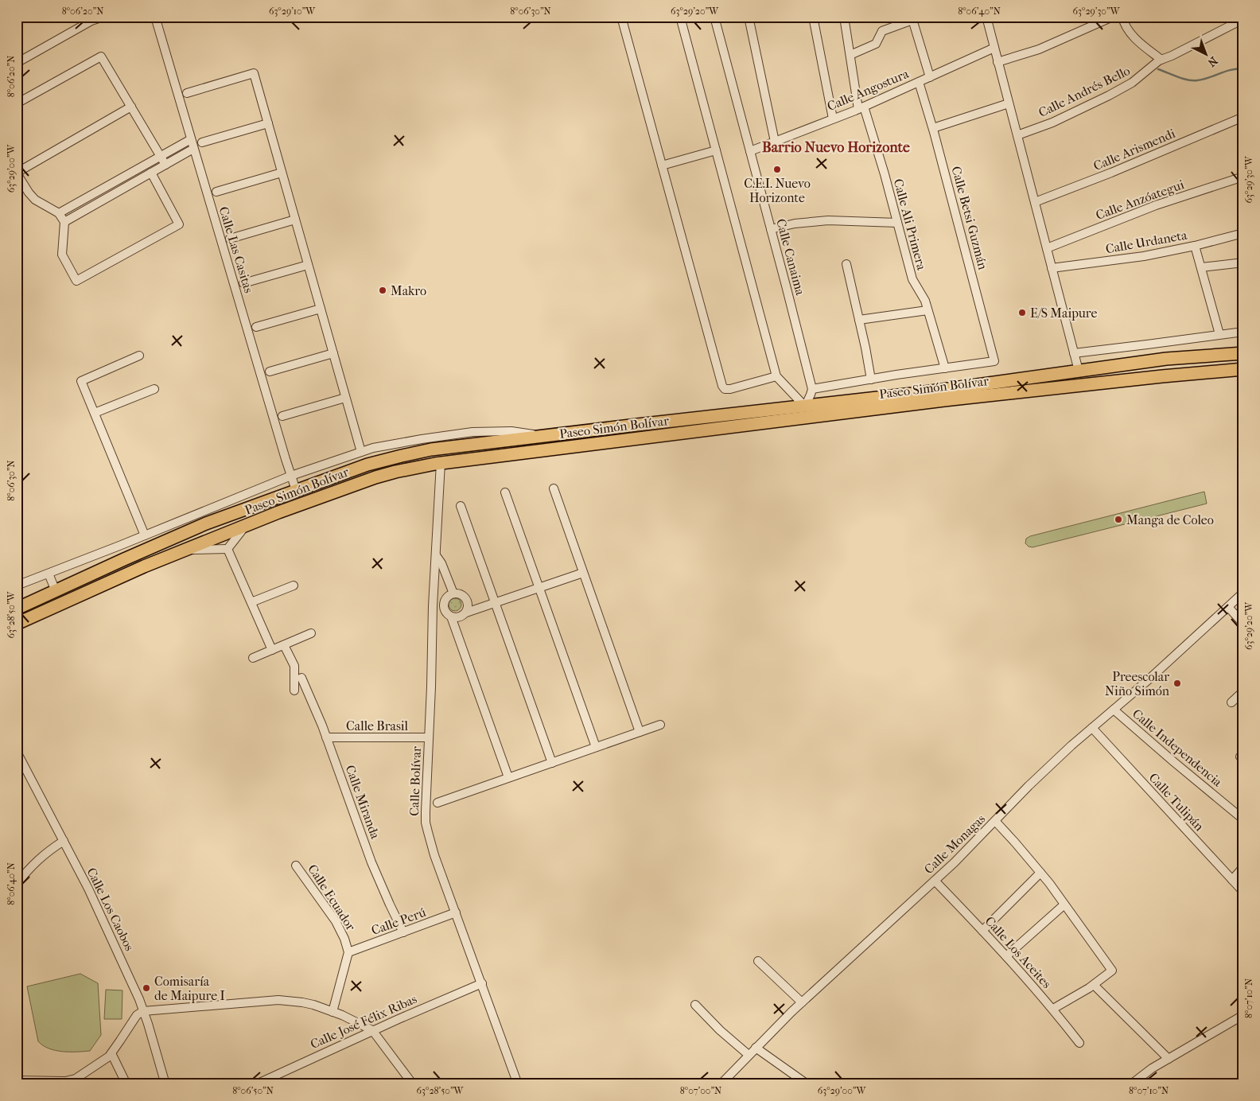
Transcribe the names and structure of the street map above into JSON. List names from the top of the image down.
{
  "streets": {
    "main road": ["Paseo Simón Bolívar"],
    "street": [
      "Calle Angostura",
      "Calle Andrés Bello",
      "Calle Arismendi",
      "Calle Anzóategui",
      "Calle Betsi Guzmán",
      "Calle Ali Primera",
      "Calle Urdaneta",
      "Calle Las Casitas",
      "Calle Canaima",
      "Calle Brasil",
      "Calle Independencia",
      "Calle Bolívar",
      "Calle Miranda",
      "Calle Tulipán",
      "Calle Monagas",
      "Calle Ecuador",
      "Calle Los Caobos",
      "Calle Perú",
      "Calle Los Aceites",
      "Calle José Félix Ribas"
    ]
  },
  "crossings": [
    ["Calle Angostura", "Calle Betsi Guzmán"],
    ["Calle Angostura", "Calle Ali Primera"],
    ["Calle Angostura", "Calle Canaima"],
    ["Calle Betsi Guzmán", "Calle Ali Primera"],
    ["Calle Las Casitas", "Paseo Simón Bolívar"],
    ["Paseo Simón Bolívar", "Calle Bolívar"],
    ["Calle Brasil", "Calle Bolívar"],
    ["Calle Brasil", "Calle Miranda"],
    ["Calle Independencia", "Calle Monagas"],
    ["Calle Bolívar", "Calle Perú"],
    ["Calle Bolívar", "Calle José Félix Ribas"],
    ["Calle Miranda", "Calle Perú"],
    ["Calle Tulipán", "Calle Monagas"],
    ["Calle Monagas", "Calle Los Aceites"],
    ["Calle Ecuador", "Calle Perú"]
  ],
  "districts": ["Barrio Nuevo Horizonte"],
  "places": [
    "C.E.I. Nuevo Horizonte",
    "Makro",
    "E/S Maipure",
    "Manga de Coleo",
    "Preescolar Niño Simón",
    "Comisaría de Maipure I"
  ],
  "north": "bottom right",
  "coordinates": [
    "8°06'20\"N",
    "63°29'10\"W",
    "8°06'30\"N",
    "63°29'20\"W",
    "8°06'40\"N",
    "63°29'30\"W",
    "63°29'00\"W",
    "63°28'50\"W",
    "8°07'10\"N",
    "8°06'50\"N",
    "8°07'00\"N"
  ]
}
